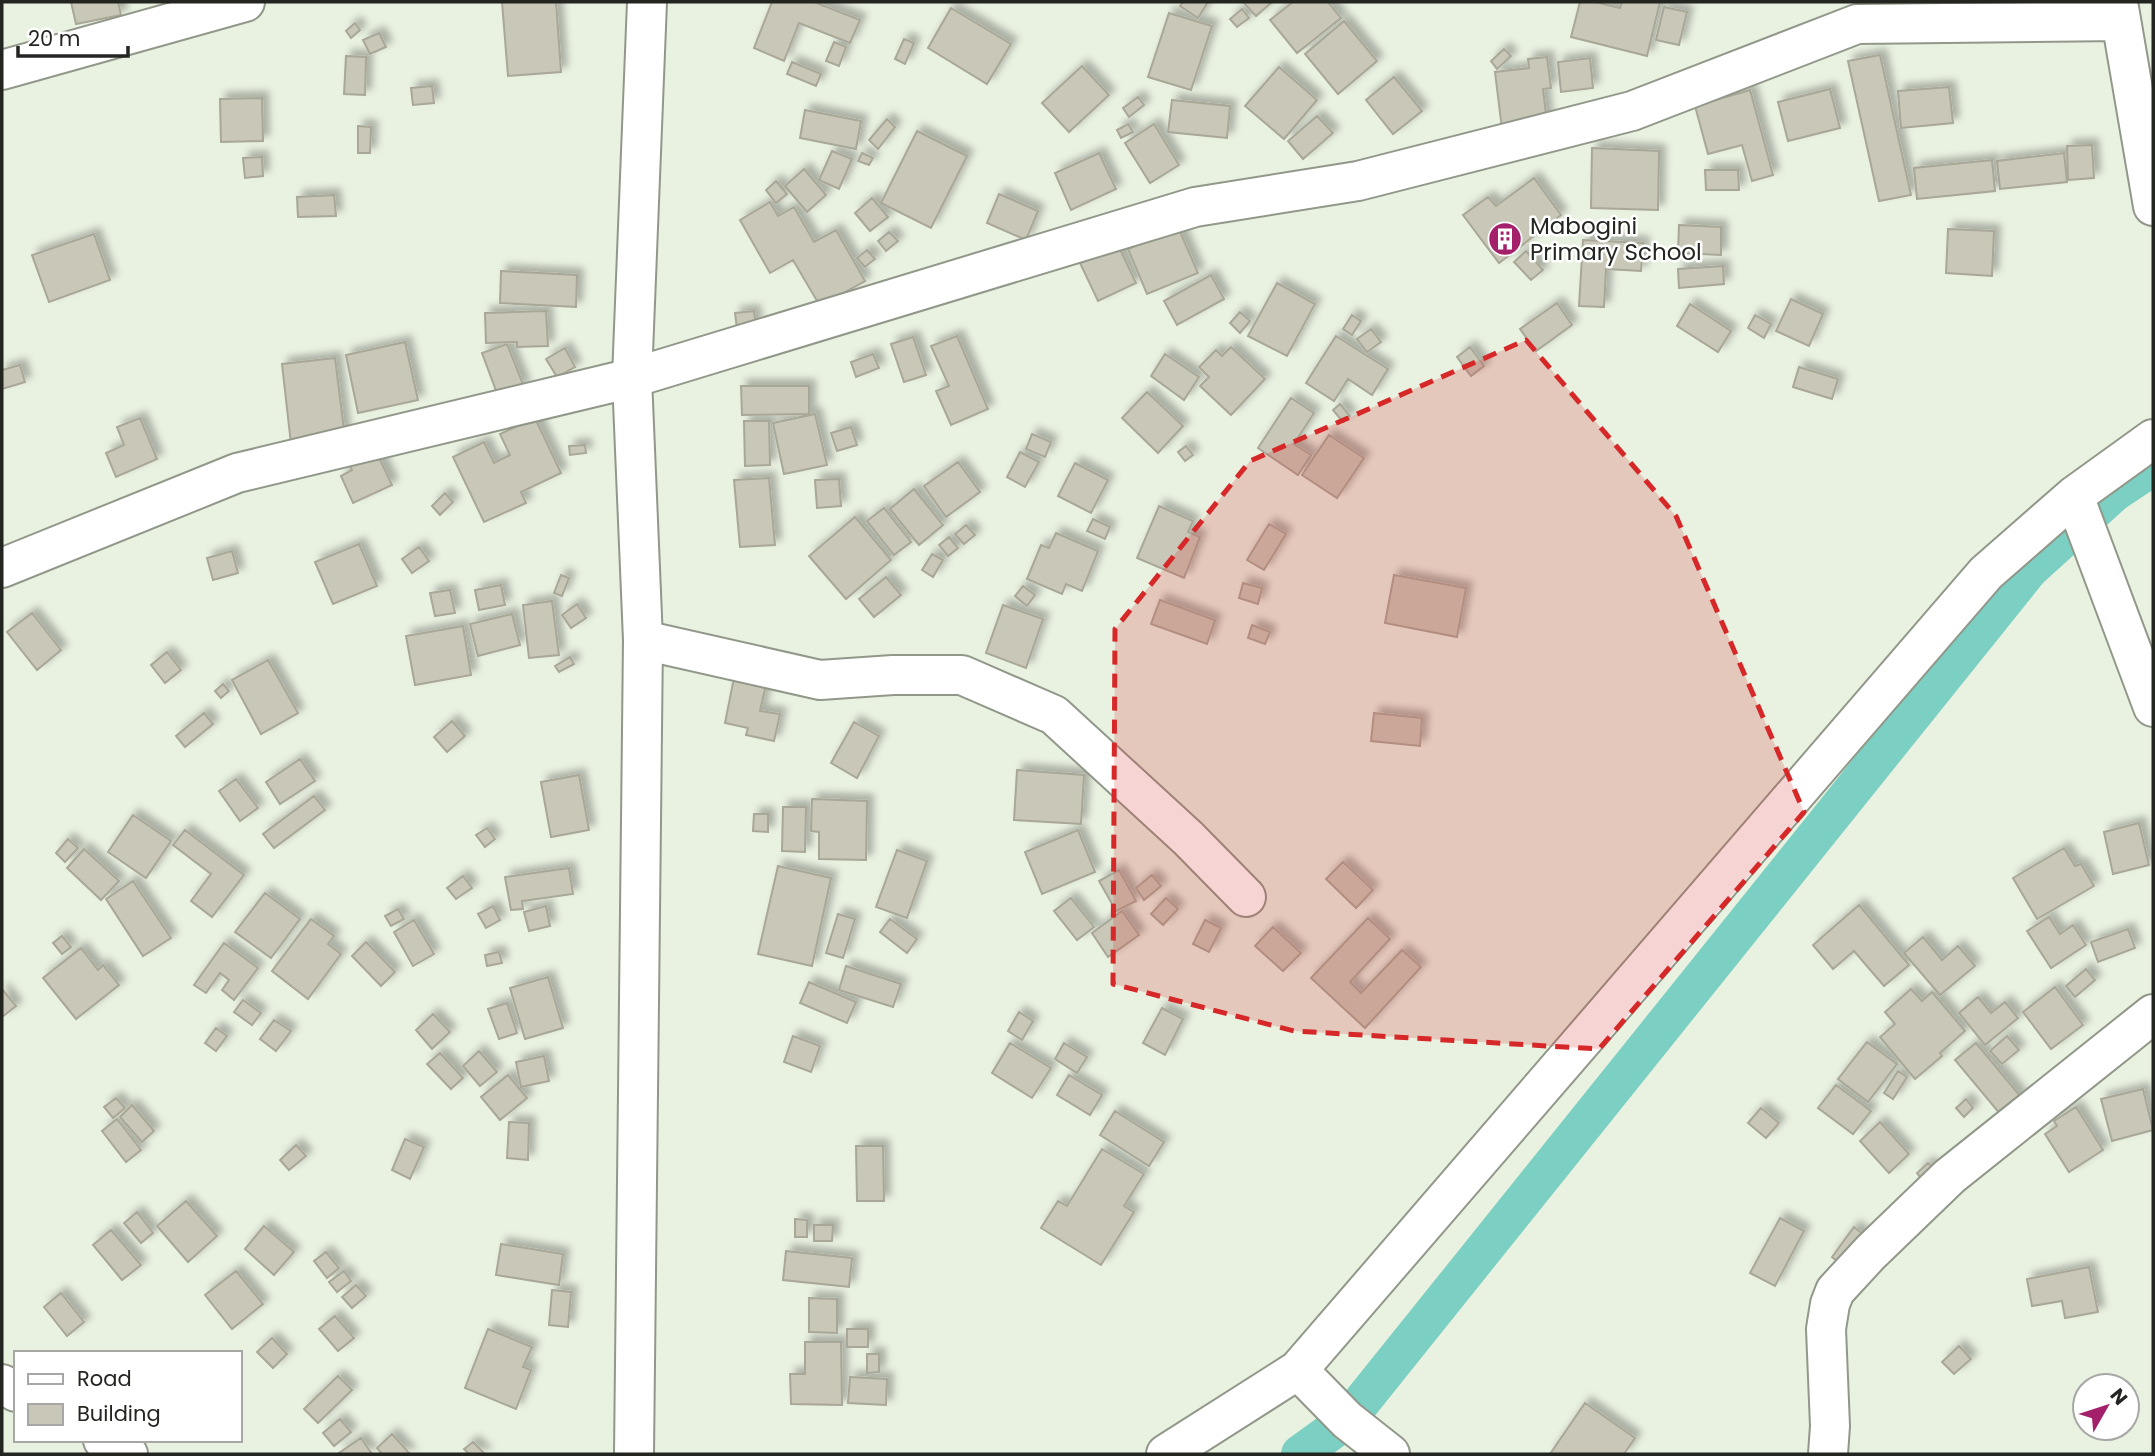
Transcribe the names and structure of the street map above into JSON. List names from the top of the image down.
{
  "places": {
    "building": ["Mabogini Primary School"]
  },
  "legend": ["Road", "Building"],
  "scale_bar": "20 m",
  "north": "top right"
}
